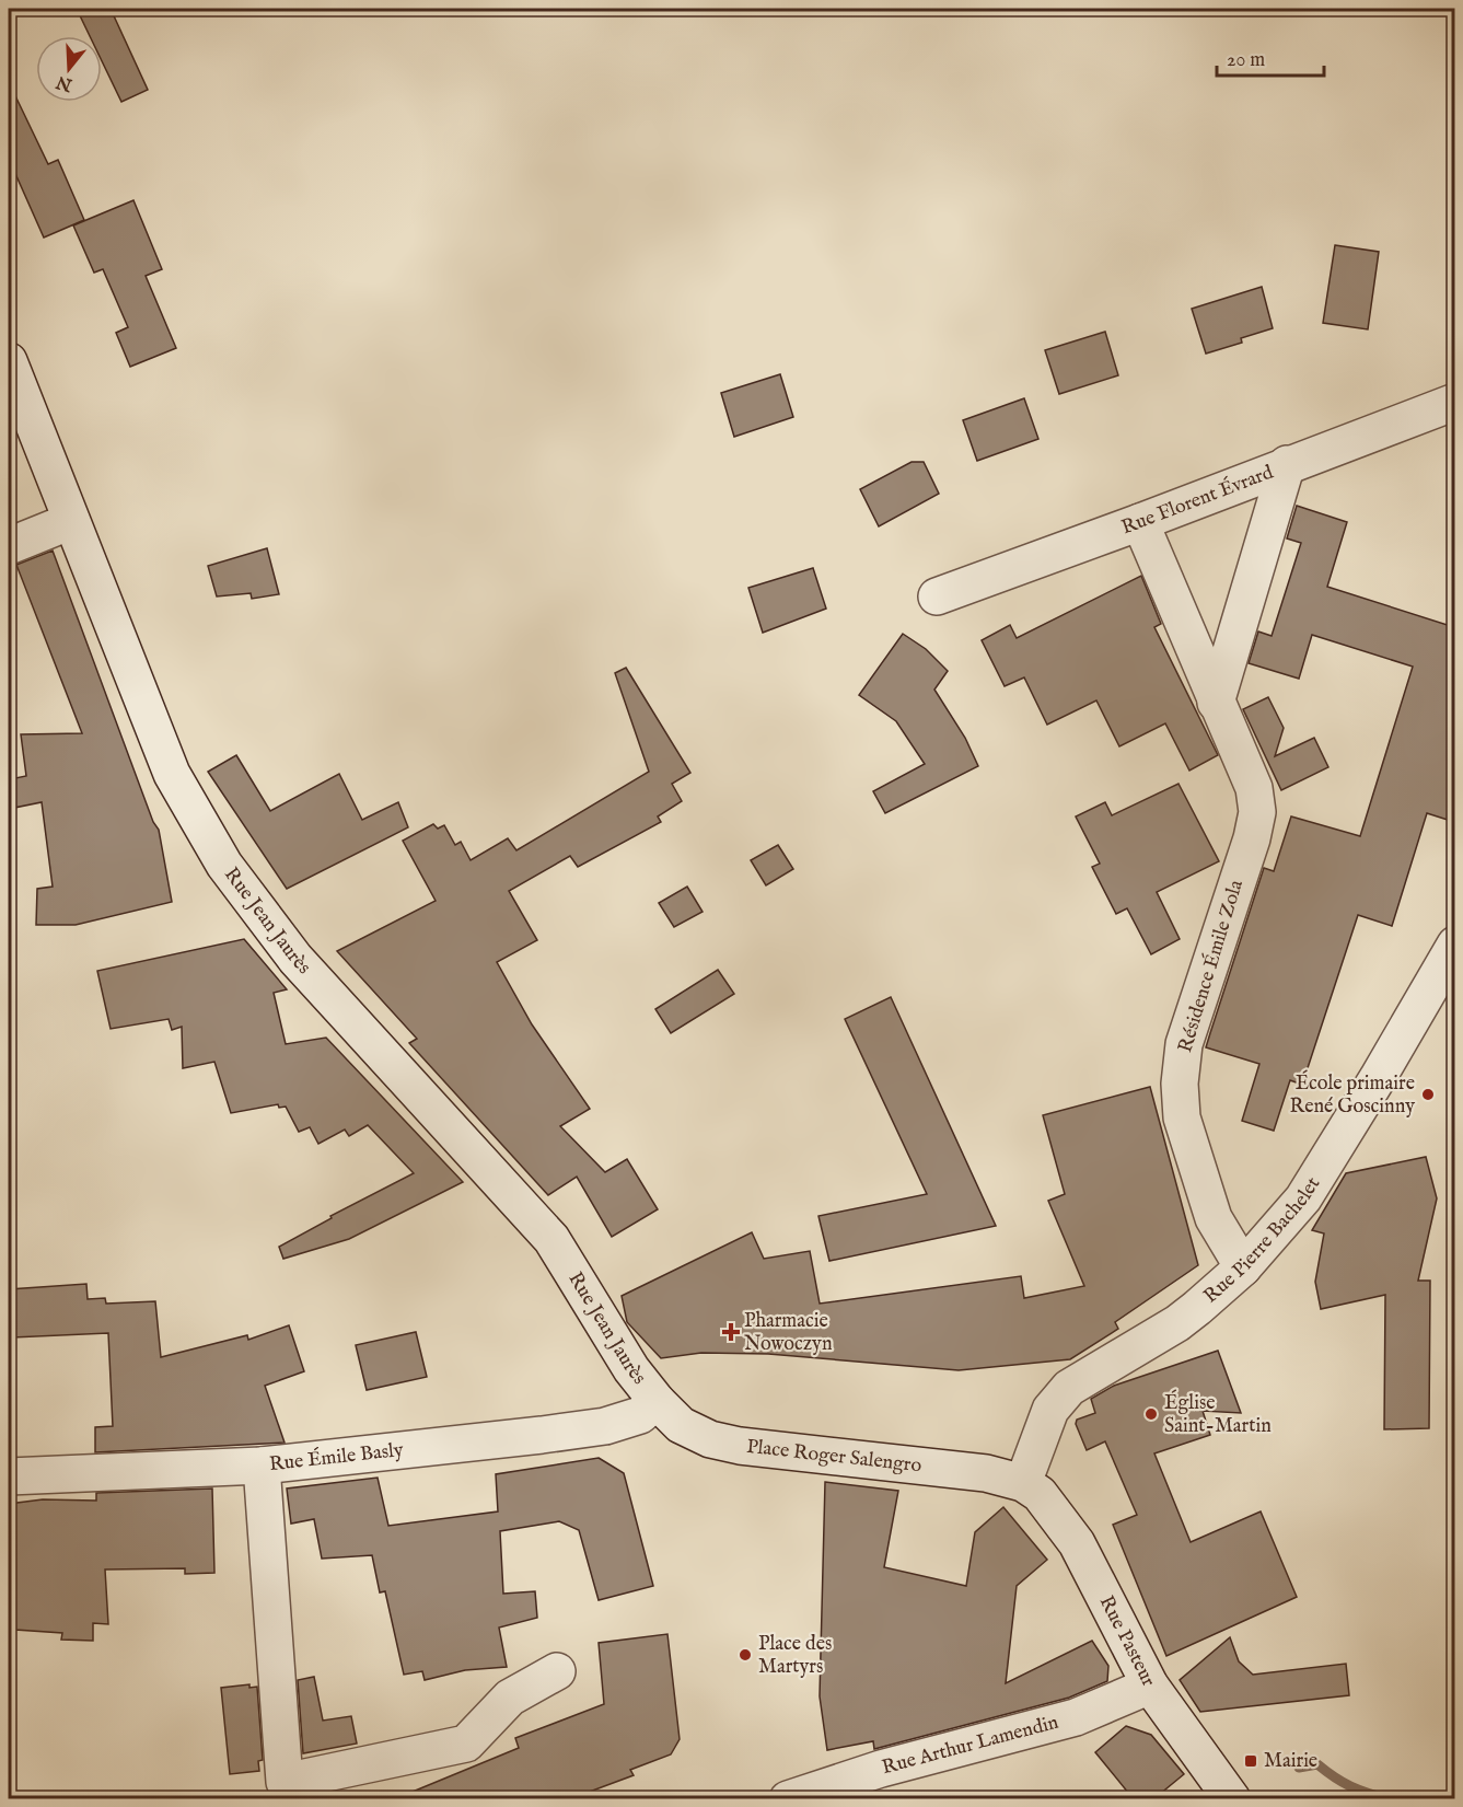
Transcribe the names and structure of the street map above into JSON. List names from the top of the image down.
{
  "streets": {
    "street": [
      "Rue Florent Évrard",
      "Rue Jean Jaurès",
      "Résidence Émile Zola",
      "Rue Pierre Bachelet",
      "Place Roger Salengro",
      "Rue Émile Basly",
      "Rue Pasteur",
      "Rue Arthur Lamendin"
    ]
  },
  "crossings": [
    ["Rue Florent Évrard", "Résidence Émile Zola"],
    ["Rue Jean Jaurès", "Place Roger Salengro"],
    ["Rue Jean Jaurès", "Rue Émile Basly"],
    ["Résidence Émile Zola", "Rue Pierre Bachelet"],
    ["Rue Pierre Bachelet", "Place Roger Salengro"],
    ["Rue Pierre Bachelet", "Rue Pasteur"],
    ["Place Roger Salengro", "Rue Émile Basly"],
    ["Place Roger Salengro", "Rue Pasteur"],
    ["Rue Pasteur", "Rue Arthur Lamendin"]
  ],
  "places": {
    "other": ["École primaire René Goscinny", "Église Saint-Martin", "Place des Martyrs"],
    "health": ["Pharmacie Nowoczyn"],
    "transit": ["Mairie"]
  },
  "scale_bar": "20 m",
  "north": "bottom"
}
